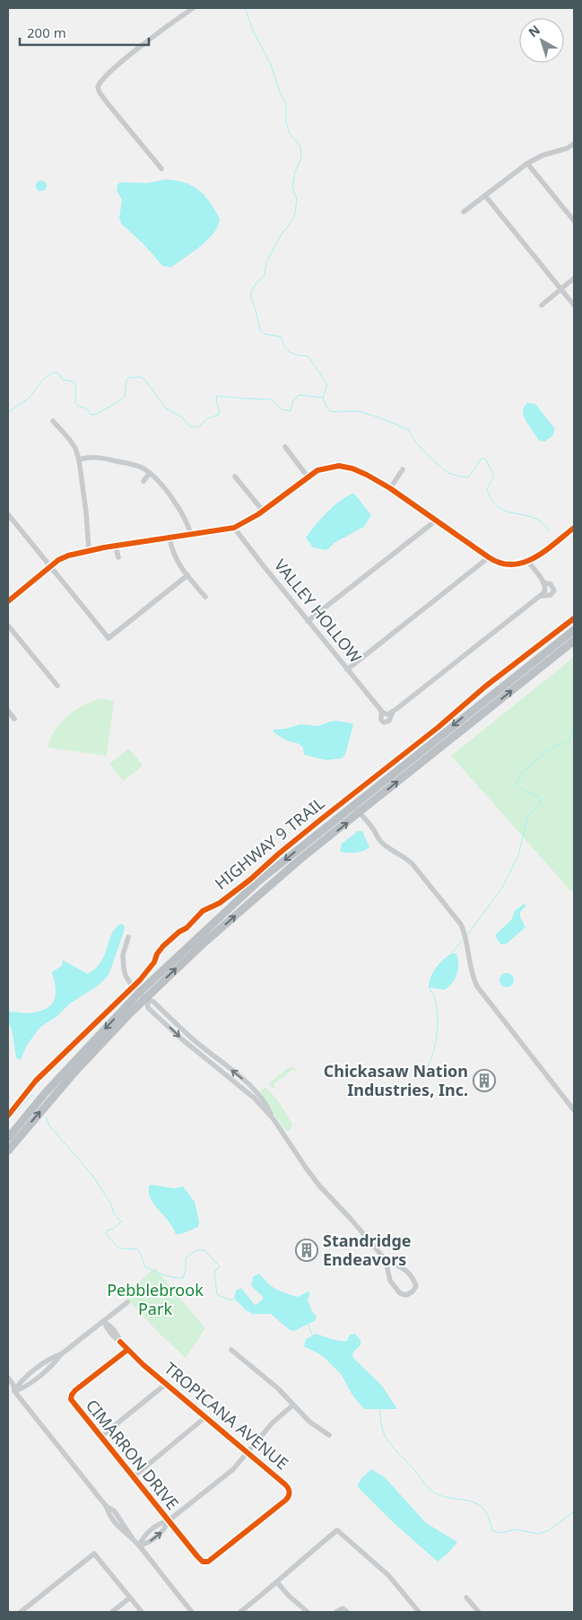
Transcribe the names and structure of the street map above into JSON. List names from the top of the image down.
{
  "streets": {
    "street": ["VALLEY HOLLOW", "TROPICANA AVENUE", "CIMARRON DRIVE"],
    "cycle path": ["HIGHWAY 9 TRAIL"]
  },
  "crossings": [
    ["TROPICANA AVENUE", "CIMARRON DRIVE"]
  ],
  "parks": ["Pebblebrook Park"],
  "places": {
    "building": ["Chickasaw Nation Industries, Inc.", "Standridge Endeavors"]
  },
  "scale_bar": "200 m",
  "north": "top left"
}
